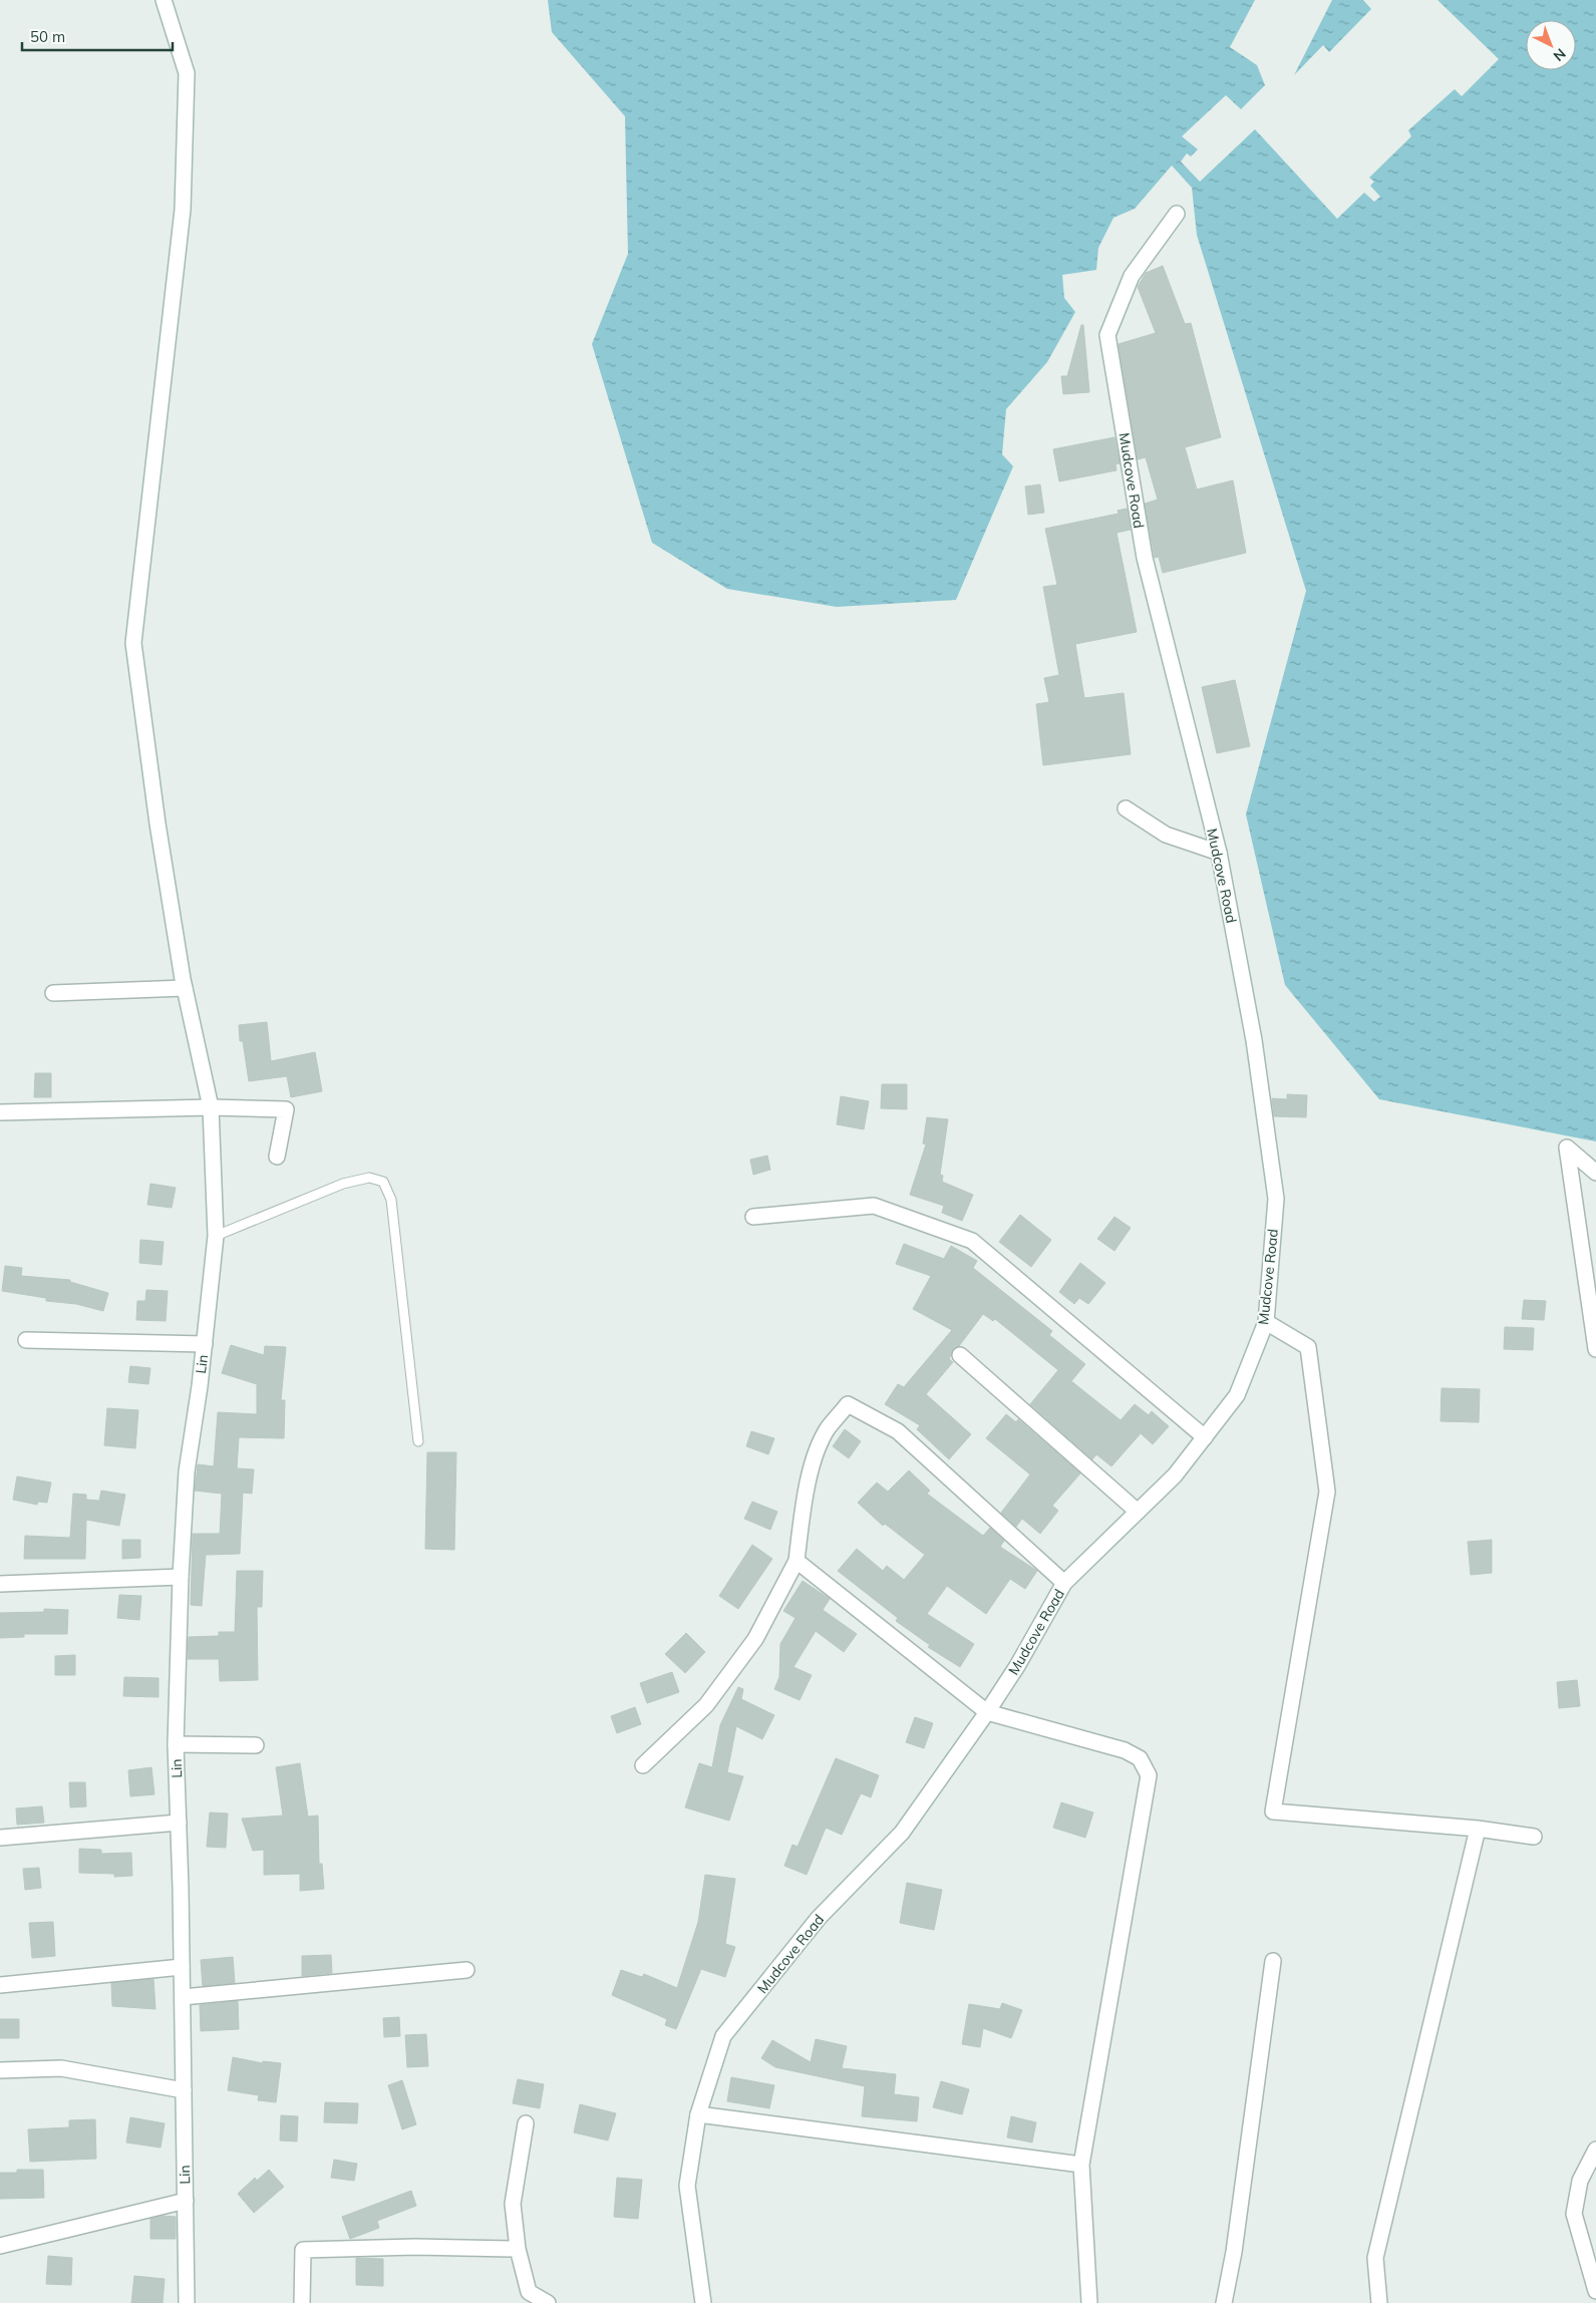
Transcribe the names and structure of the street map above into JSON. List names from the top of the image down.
{
  "streets": {
    "street": ["Mudcove Road", "Lin"]
  },
  "scale_bar": "50 m",
  "north": "bottom right"
}
